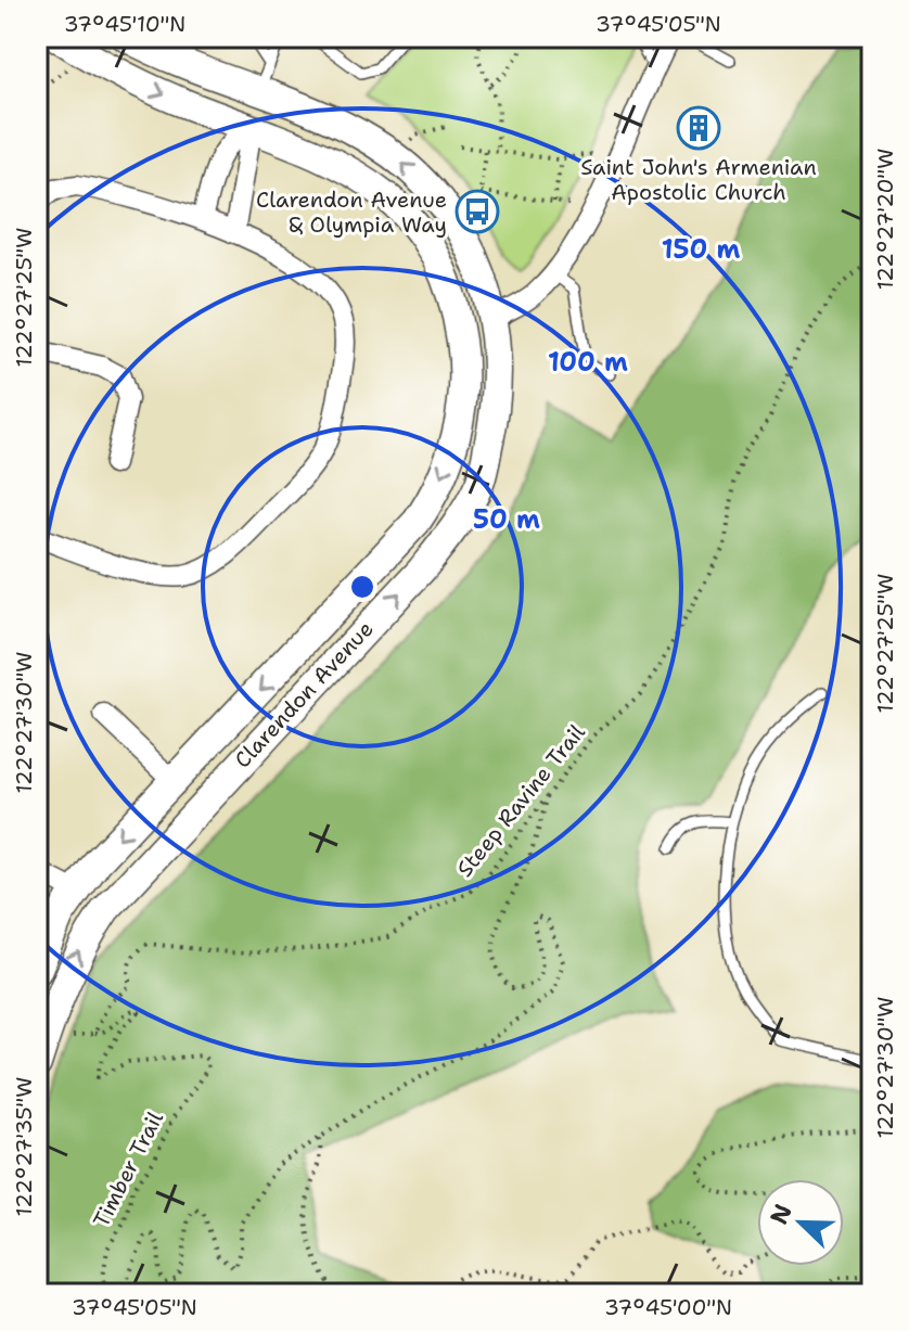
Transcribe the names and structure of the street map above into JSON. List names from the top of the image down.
{
  "streets": {
    "main road": ["Clarendon Avenue"],
    "path": ["Steep Ravine Trail", "Timber Trail"]
  },
  "crossings": [
    ["Steep Ravine Trail", "Timber Trail"]
  ],
  "places": {
    "building": ["Saint John's Armenian Apostolic Church"],
    "bus stop": ["Clarendon Avenue & Olympia Way"]
  },
  "north": "top left",
  "coordinates": [
    "37°45'10\"N",
    "37°45'05\"N",
    "122°27'20\"W",
    "122°27'25\"W",
    "122°27'30\"W",
    "122°27'35\"W",
    "37°45'00\"N"
  ],
  "rings": ["150 m", "100 m", "50 m"]
}
